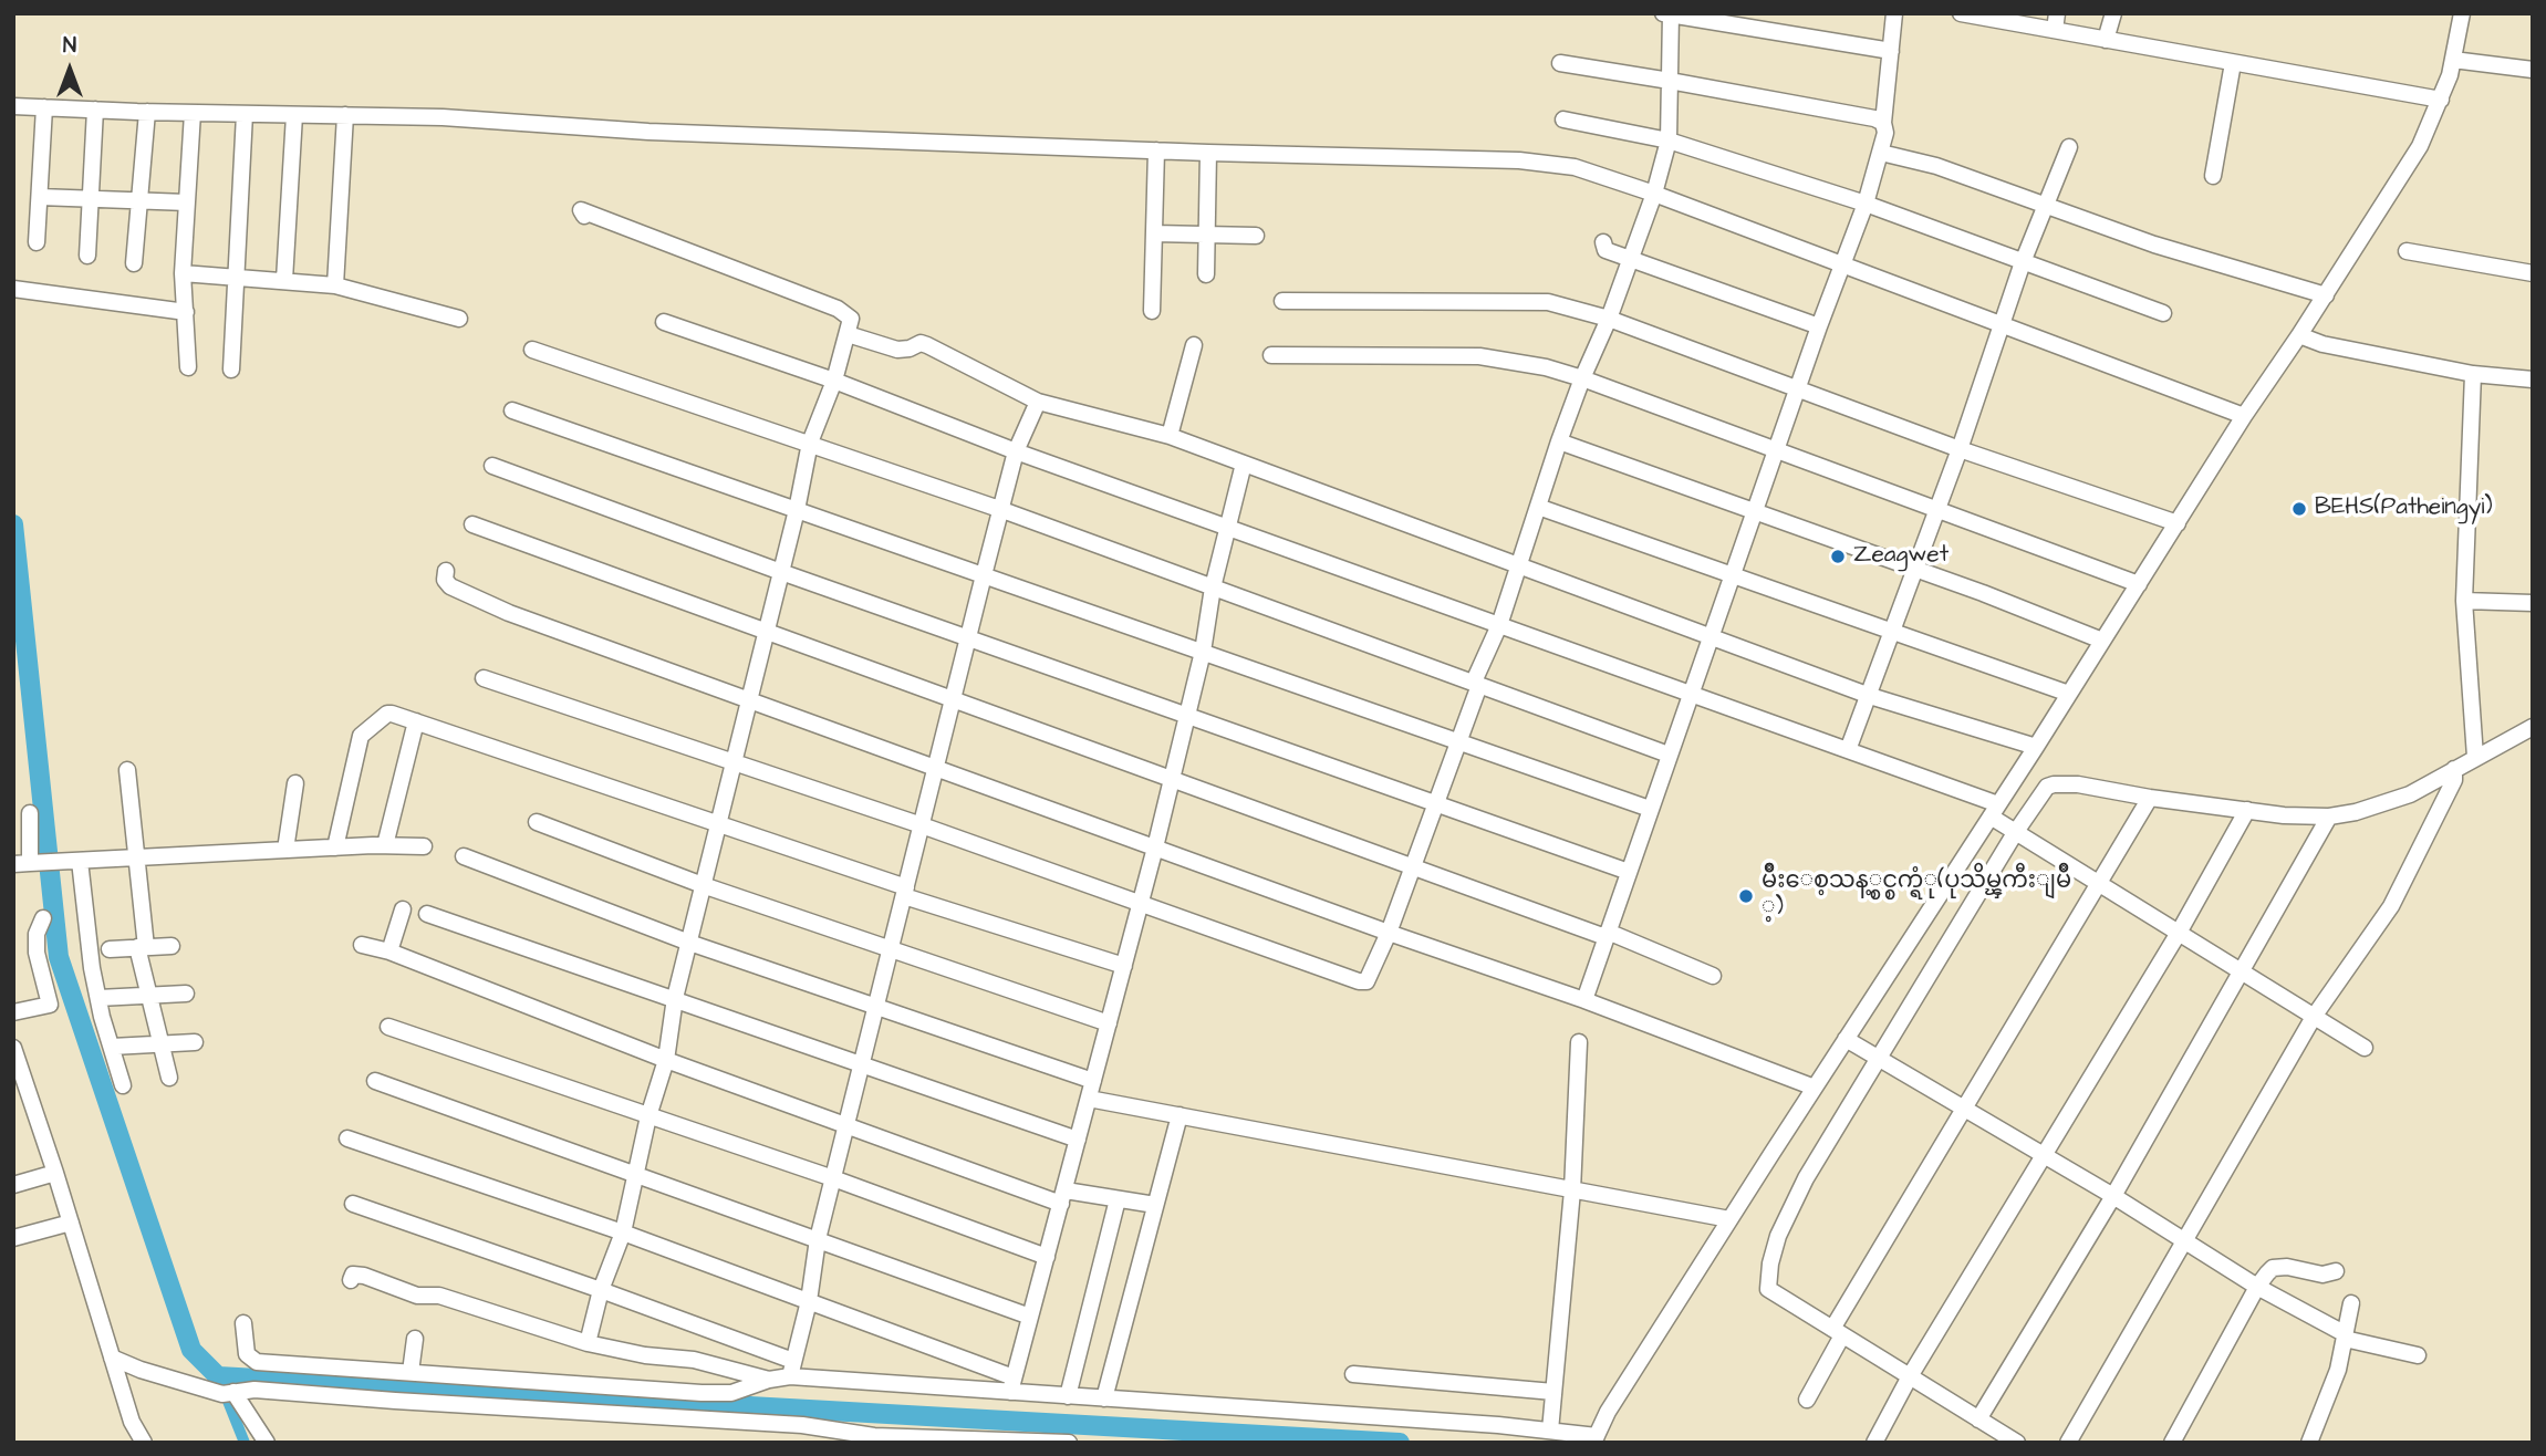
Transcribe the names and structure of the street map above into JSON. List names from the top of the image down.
{
  "places": ["BEHS(Patheingyi)", "Zeagwet", "မ်ိဳးေစ့သန့္စင္စက္ရံု(ပုသိမ္ၾကီးျမိဳ ့)"],
  "north": "top"
}
